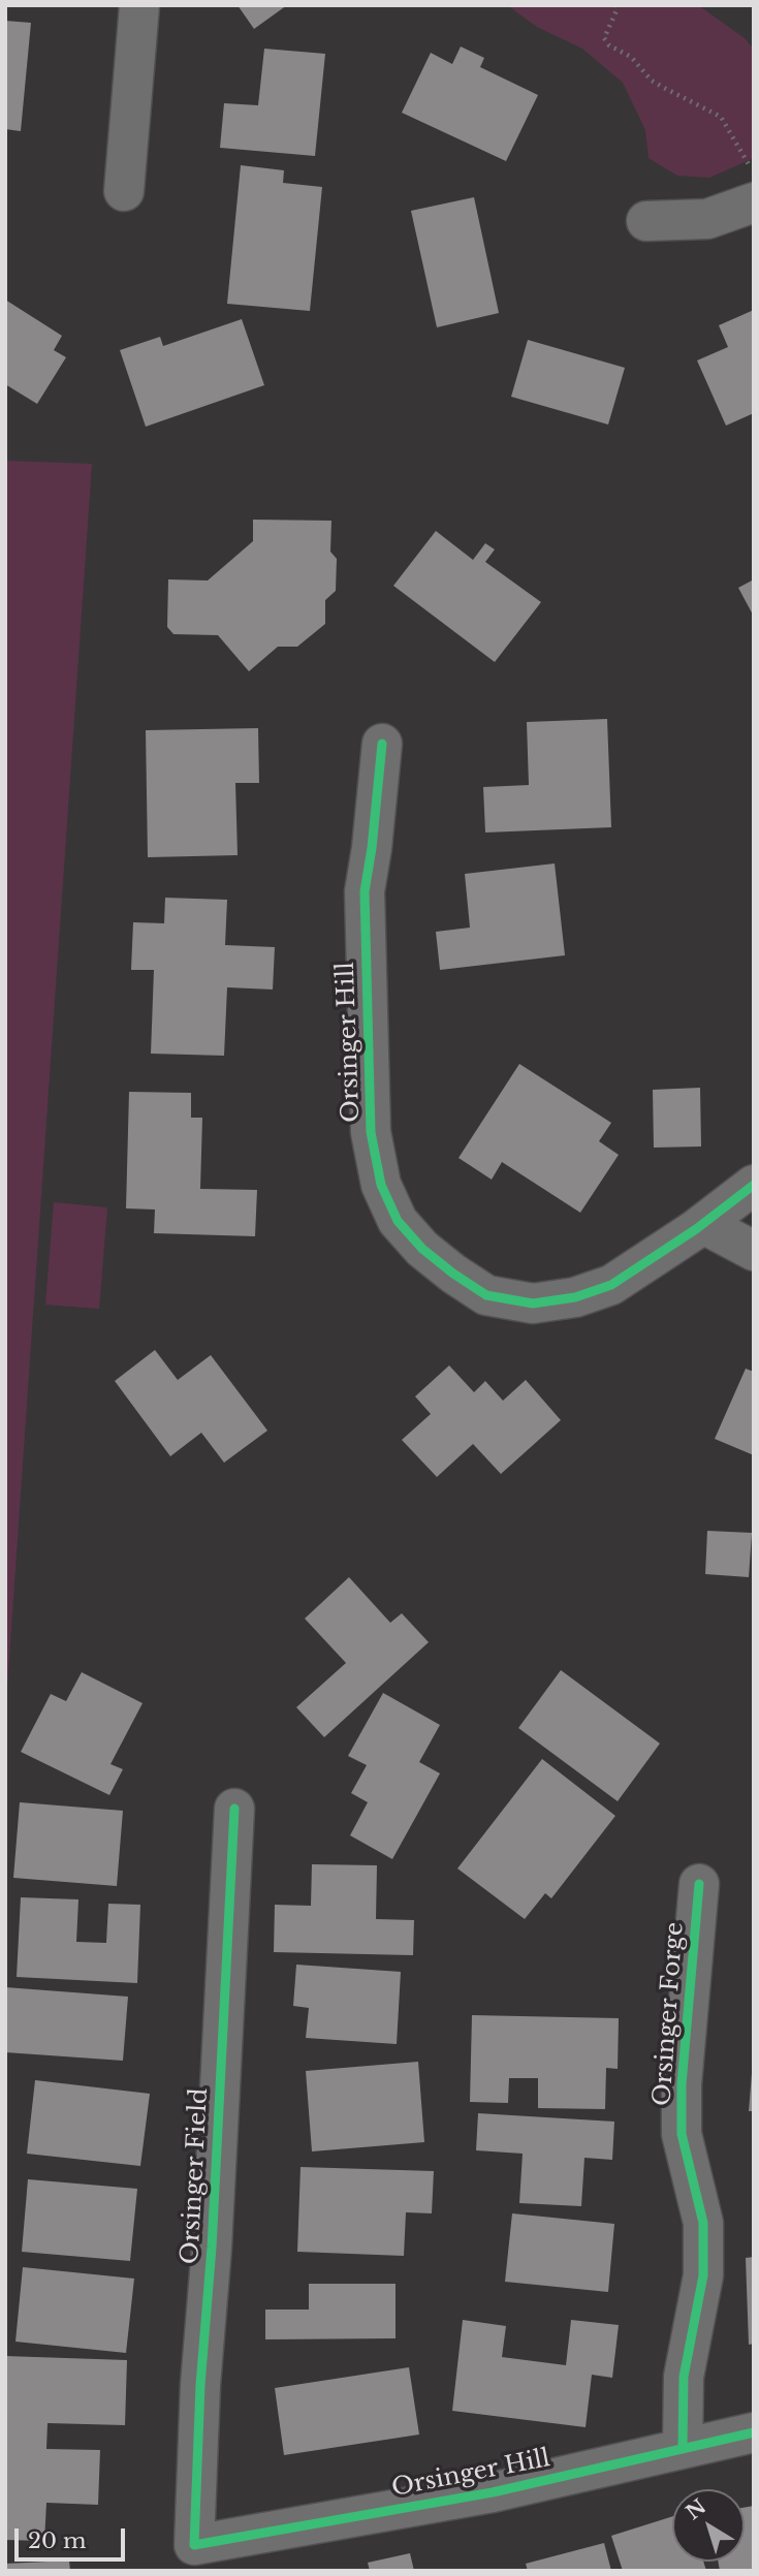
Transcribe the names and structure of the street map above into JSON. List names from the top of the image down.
{
  "streets": {
    "street": ["Orsinger Hill", "Orsinger Forge", "Orsinger Field"]
  },
  "crossings": [
    ["Orsinger Hill", "Orsinger Forge"],
    ["Orsinger Hill", "Orsinger Field"]
  ],
  "scale_bar": "20 m",
  "north": "top left"
}
